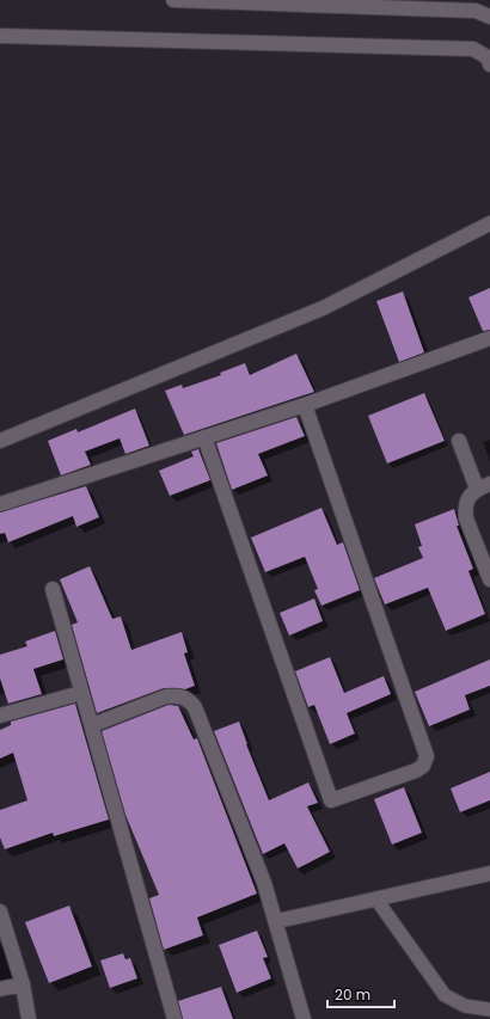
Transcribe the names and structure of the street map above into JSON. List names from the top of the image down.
{
  "scale_bar": "20 m"
}
